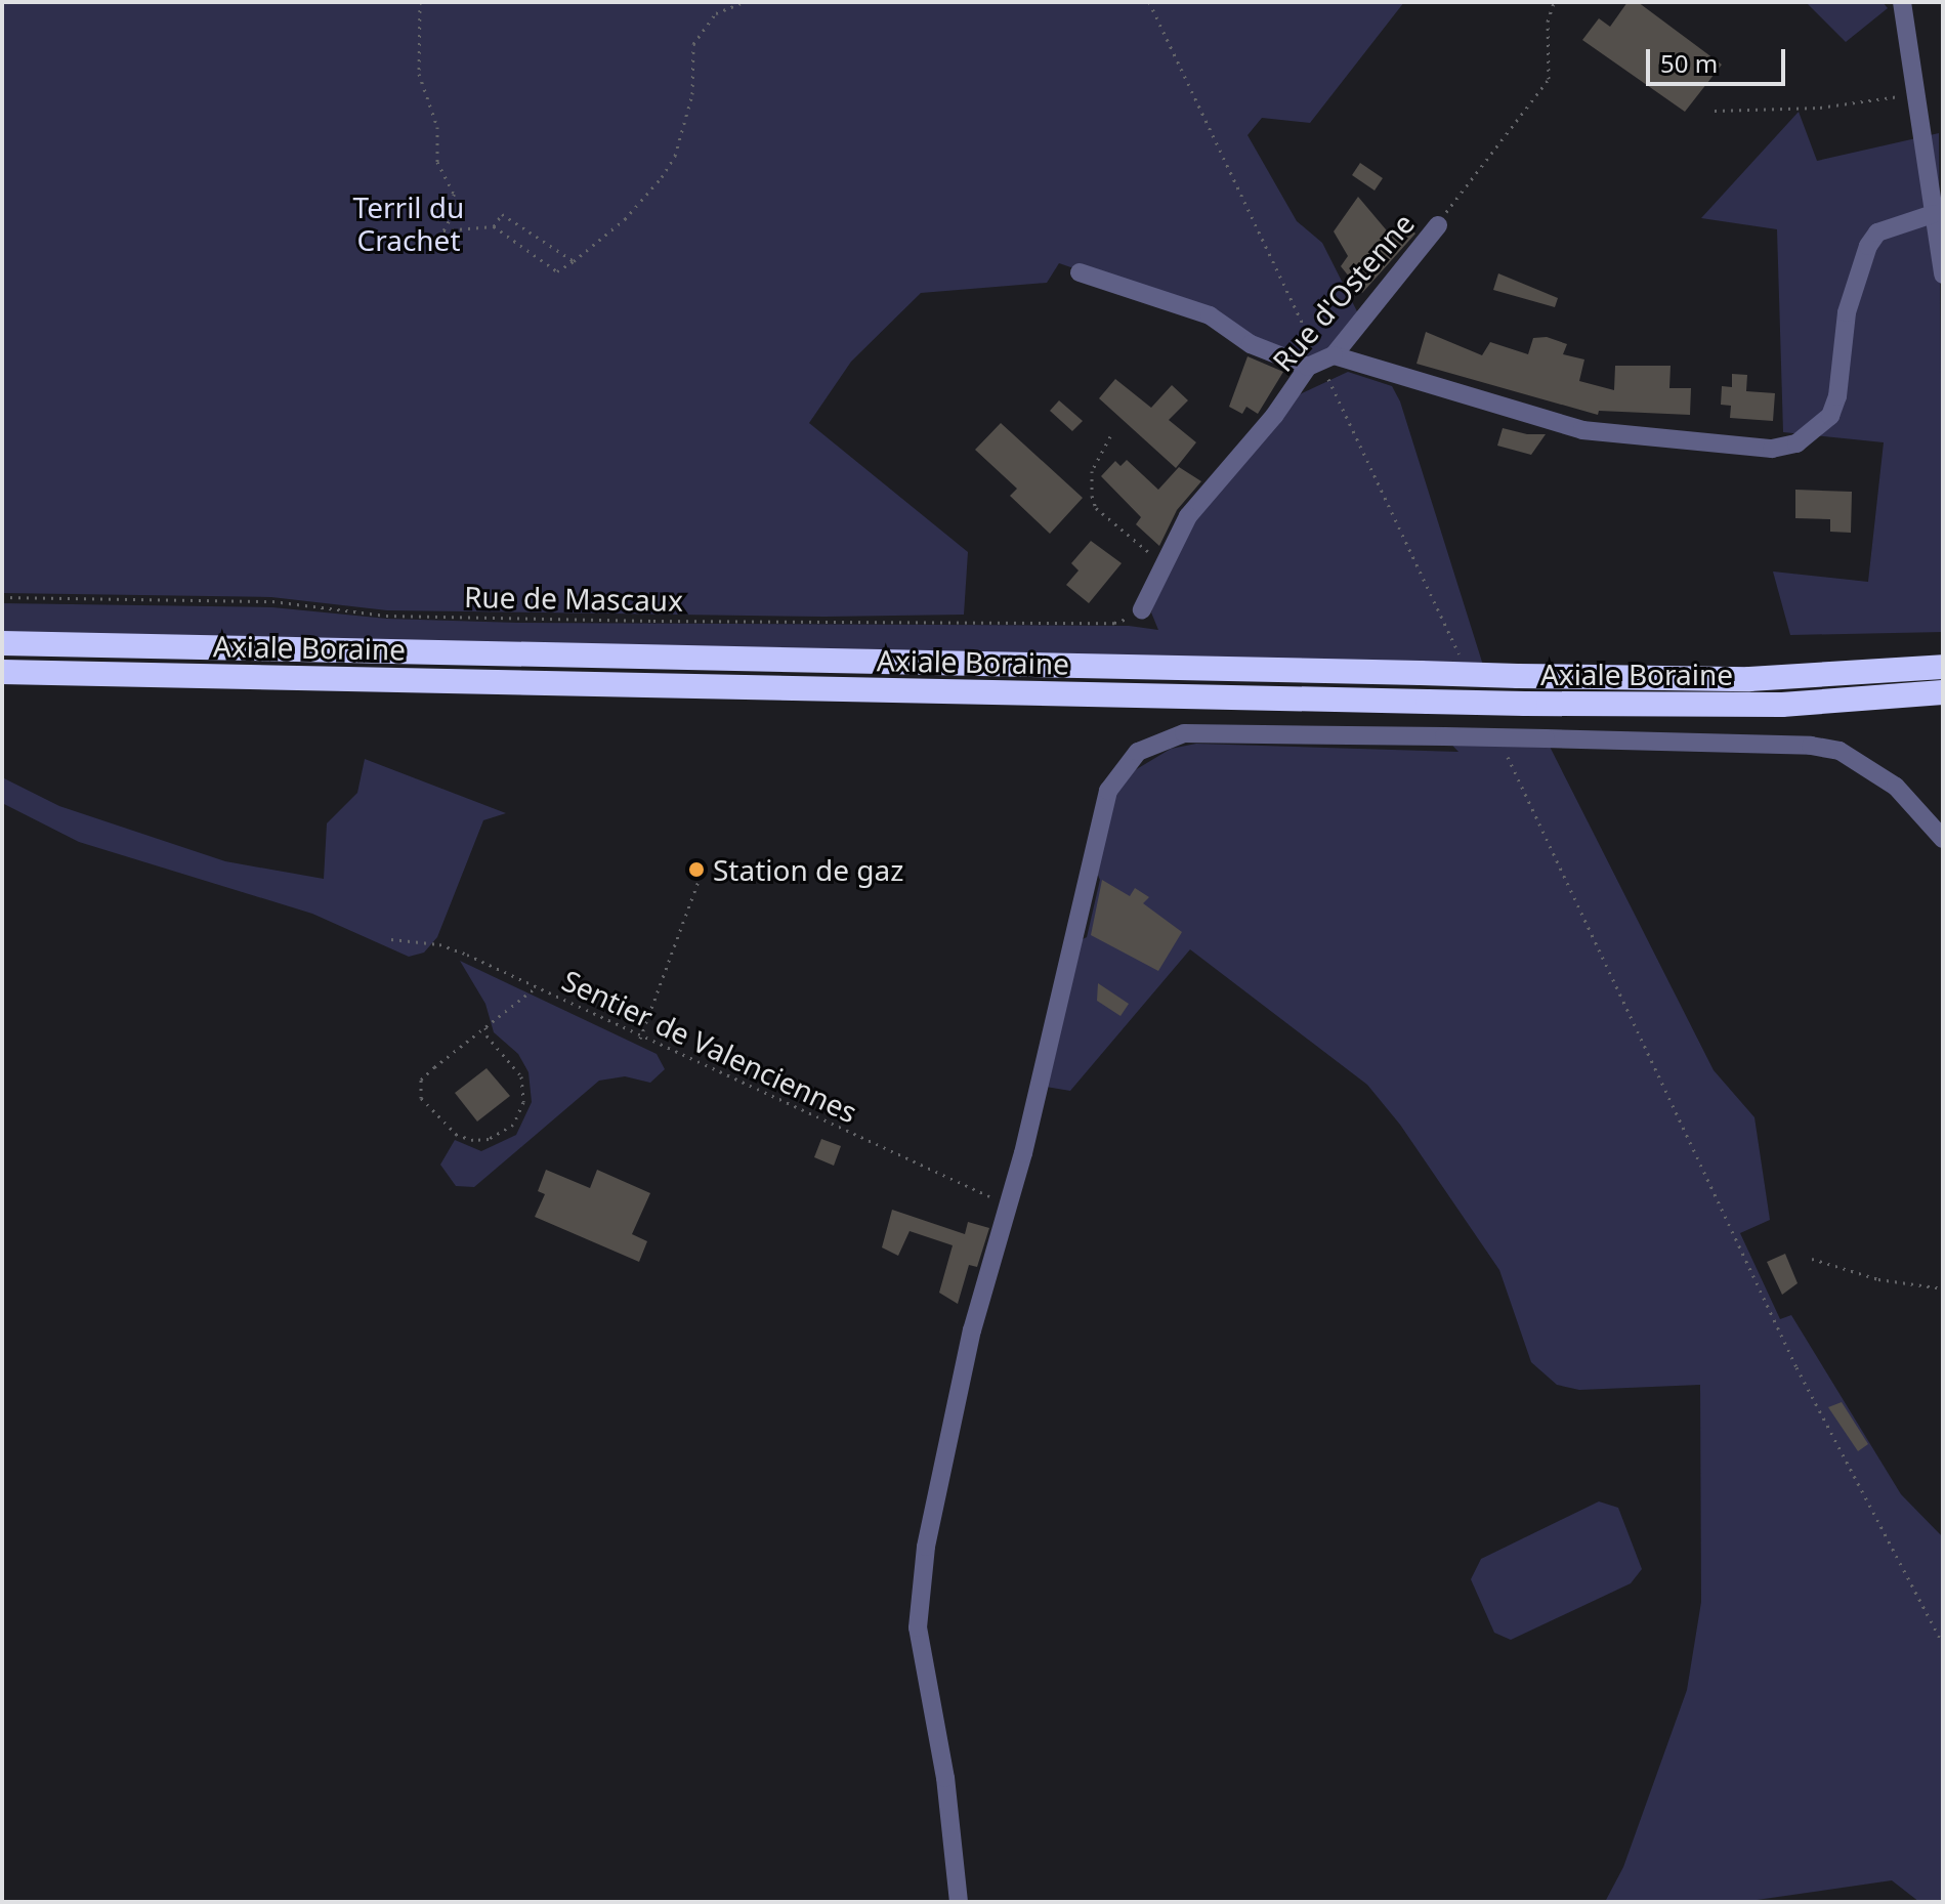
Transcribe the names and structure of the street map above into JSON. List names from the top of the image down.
{
  "streets": {
    "highway": ["Axiale Boraine"],
    "street": ["Rue d'Ostenne"],
    "path": ["Rue de Mascaux", "Sentier de Valenciennes"]
  },
  "crossings": [
    ["Rue d'Ostenne", "Rue de Mascaux"]
  ],
  "parks": ["Terril du Crachet"],
  "places": ["Station de gaz"],
  "scale_bar": "50 m"
}
